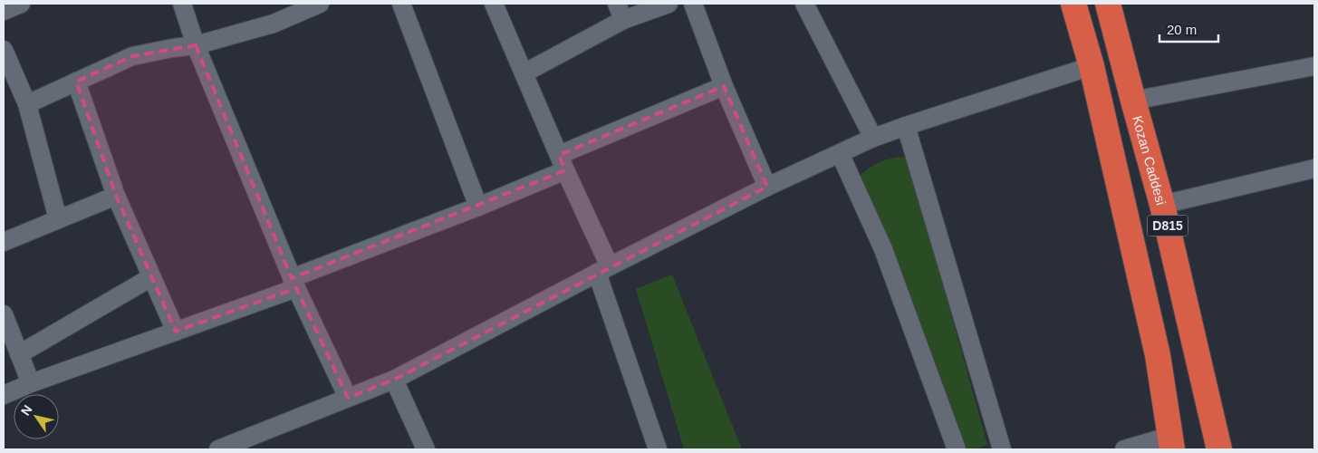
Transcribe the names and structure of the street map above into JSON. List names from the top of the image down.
{
  "streets": {
    "highway": ["Kozan Caddesi", "D815"]
  },
  "scale_bar": "20 m",
  "north": "top left"
}
